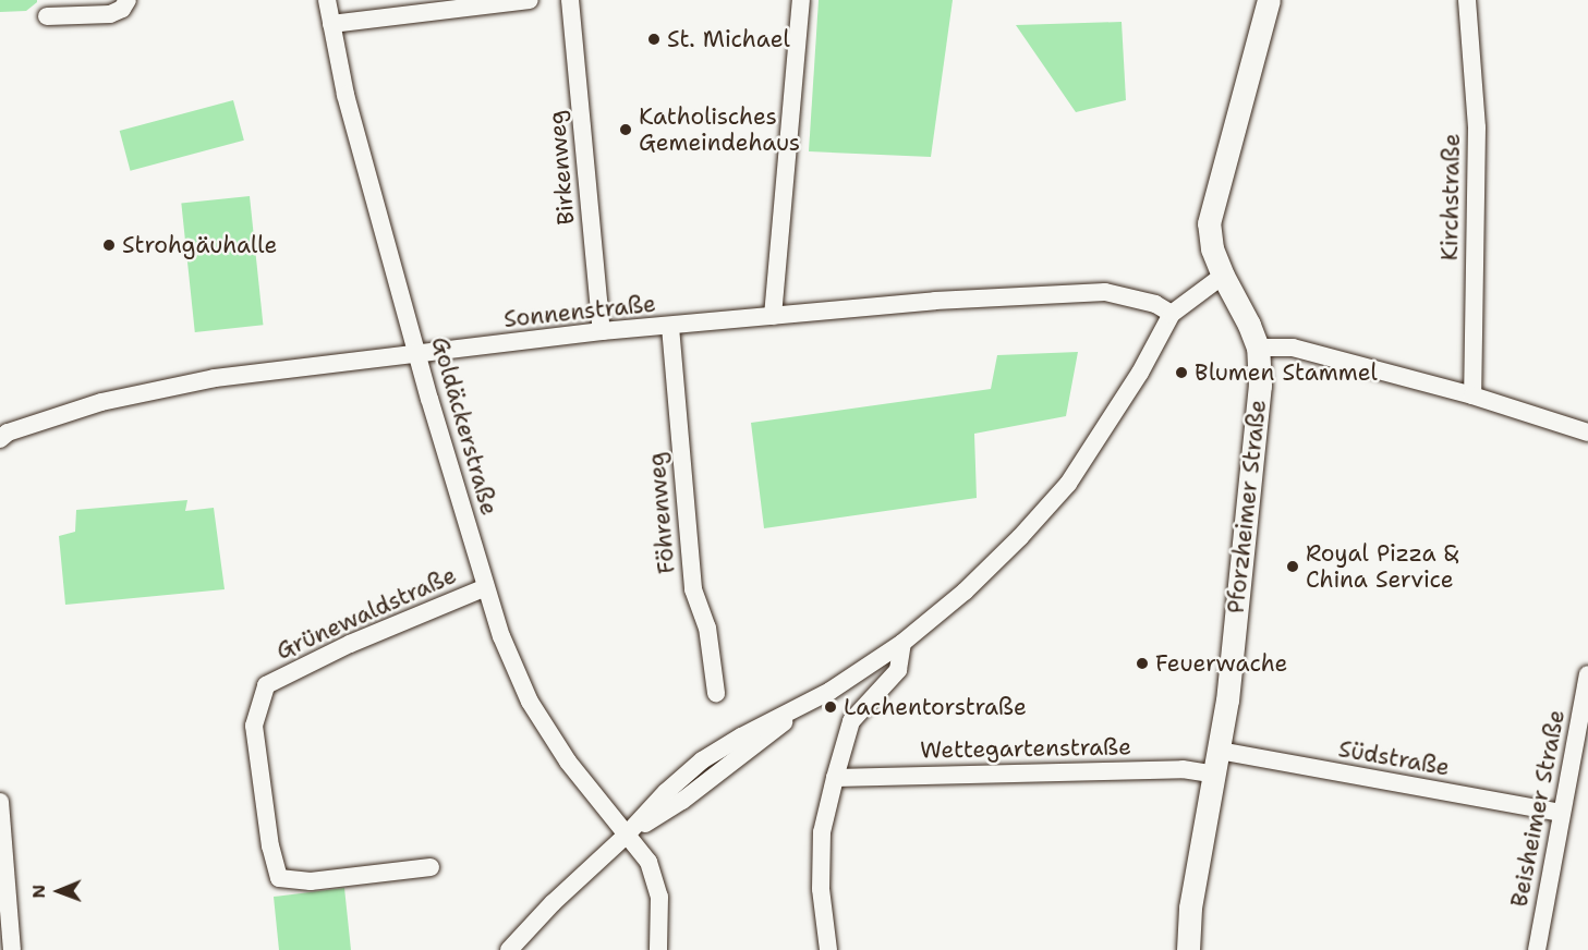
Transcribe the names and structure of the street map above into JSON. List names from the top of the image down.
{
  "streets": {
    "street": [
      "Birkenweg",
      "Kirchstraße",
      "Sonnenstraße",
      "Goldäckerstraße",
      "Pforzheimer Straße",
      "Föhrenweg",
      "Grünewaldstraße",
      "Wettegartenstraße",
      "Südstraße",
      "Beisheimer Straße"
    ]
  },
  "crossings": [
    ["Birkenweg", "Sonnenstraße"],
    ["Sonnenstraße", "Goldäckerstraße"],
    ["Sonnenstraße", "Föhrenweg"],
    ["Goldäckerstraße", "Grünewaldstraße"],
    ["Pforzheimer Straße", "Wettegartenstraße"],
    ["Pforzheimer Straße", "Südstraße"],
    ["Südstraße", "Beisheimer Straße"]
  ],
  "places": [
    "St. Michael",
    "Katholisches Gemeindehaus",
    "Strohgäuhalle",
    "Blumen Stammel",
    "Royal Pizza & China Service",
    "Feuerwache",
    "Lachentorstraße"
  ],
  "north": "left"
}
